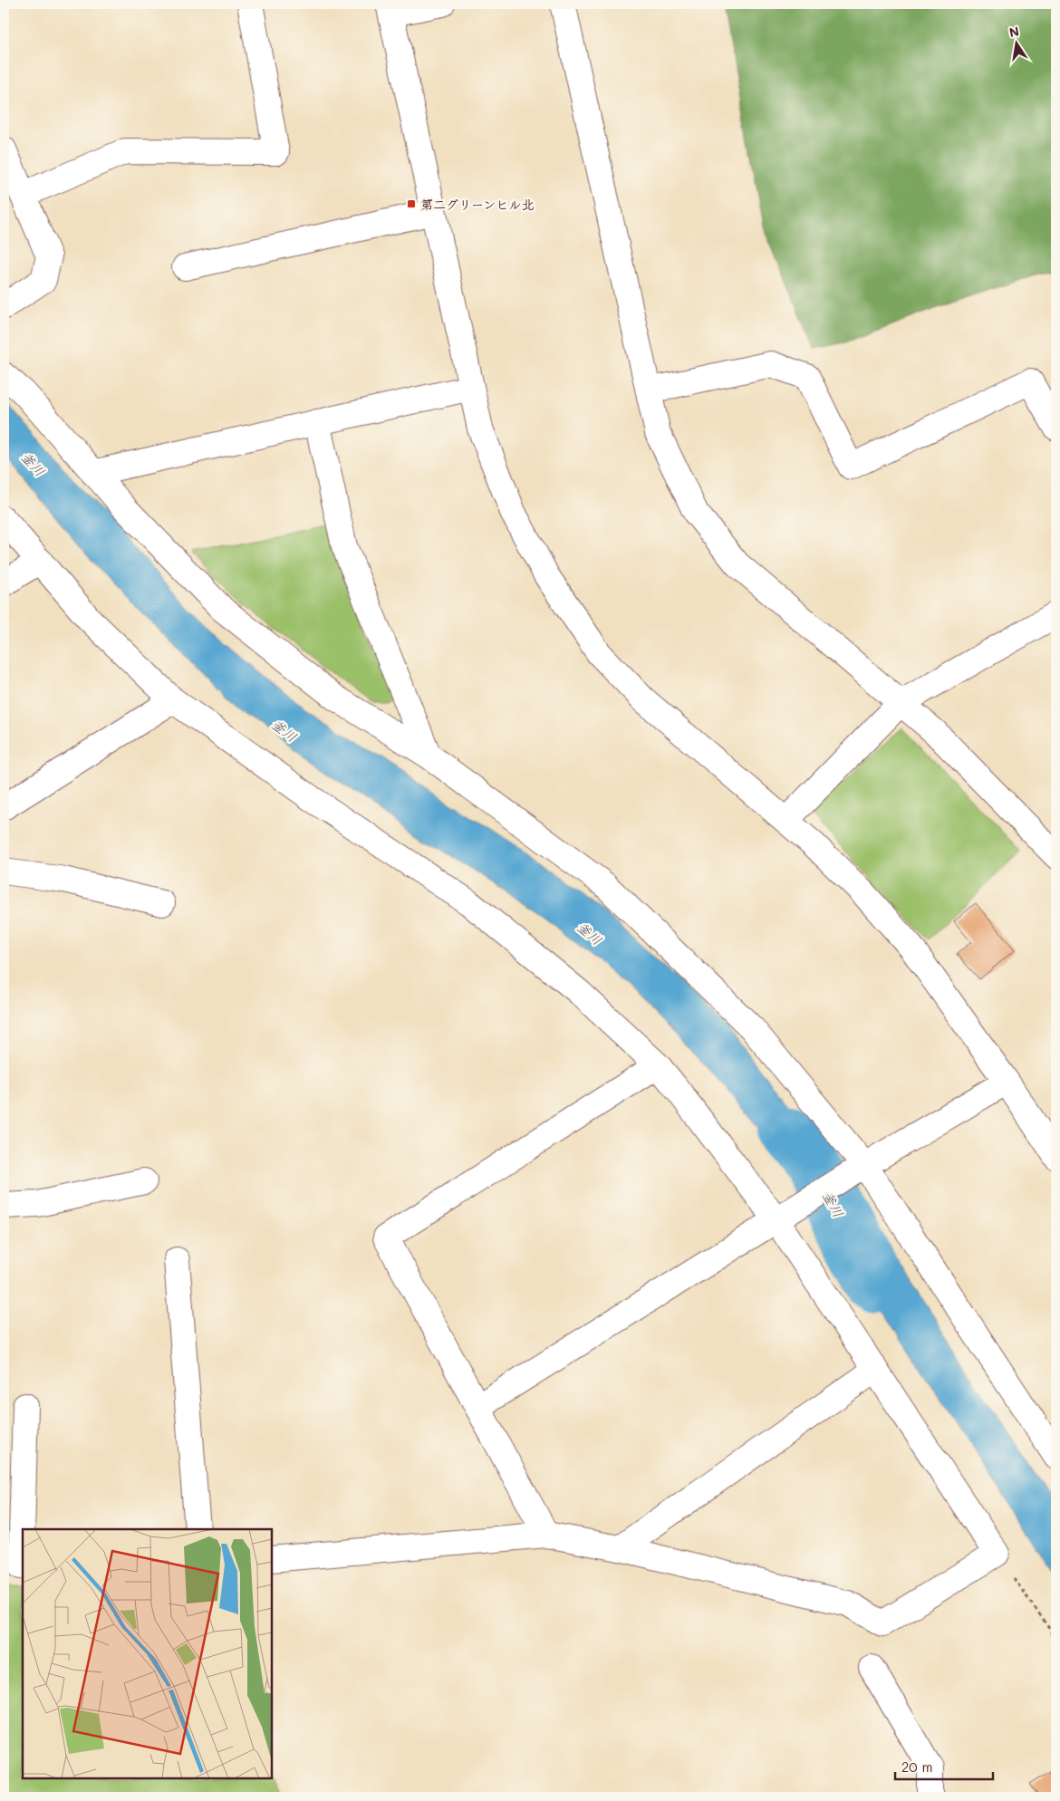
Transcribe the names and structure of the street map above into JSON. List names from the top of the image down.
{
  "water": ["釜川"],
  "places": {
    "transit": ["第二グリーンヒル北"]
  },
  "scale_bar": "20 m",
  "north": "top"
}
